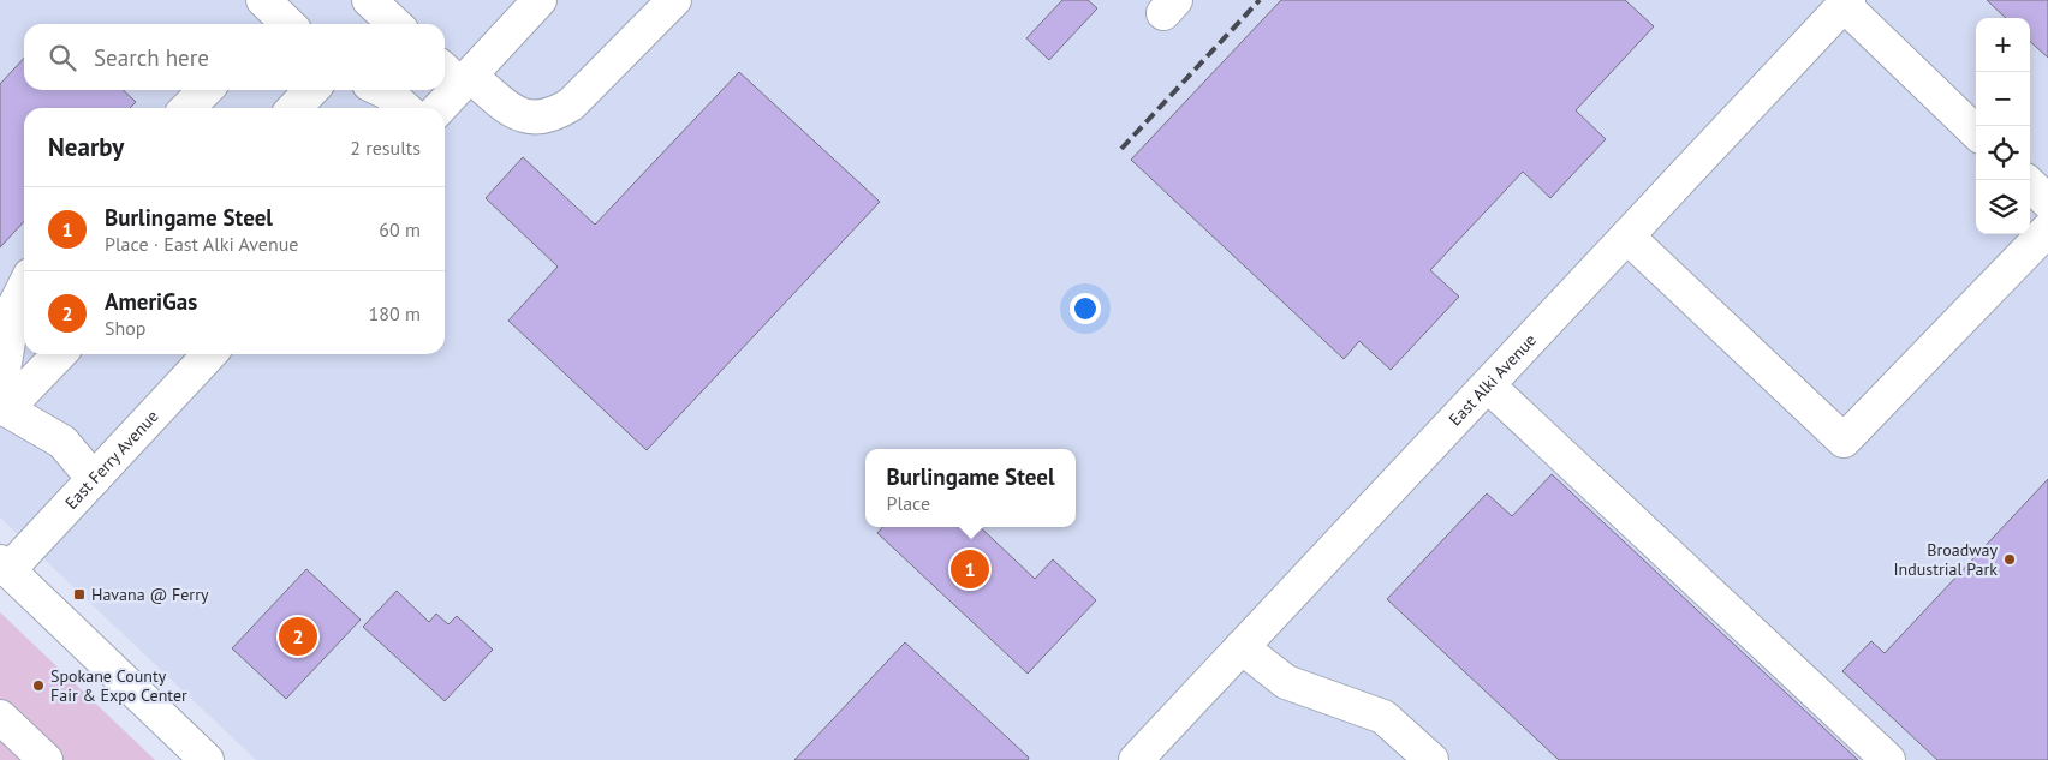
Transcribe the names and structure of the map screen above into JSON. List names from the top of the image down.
{
  "streets": {
    "street": ["East Alki Avenue", "East Ferry Avenue"]
  },
  "places": {
    "other": ["Broadway Industrial Park", "Spokane County Fair & Expo Center"],
    "transit": ["Havana @ Ferry"]
  },
  "page": {
    "map_buttons": ["+", "−"],
    "search": "Search here",
    "heading": ["Nearby", "2 results"],
    "list": [
      {
        "mark": "1",
        "name": "Burlingame Steel",
        "note": "Place · East Alki Avenue",
        "value": "60 m"
      },
      {
        "mark": "2",
        "name": "AmeriGas",
        "note": "Shop",
        "value": "180 m"
      }
    ],
    "popup": ["Burlingame Steel", "Place"],
    "pins": ["1", "2"]
  }
}
